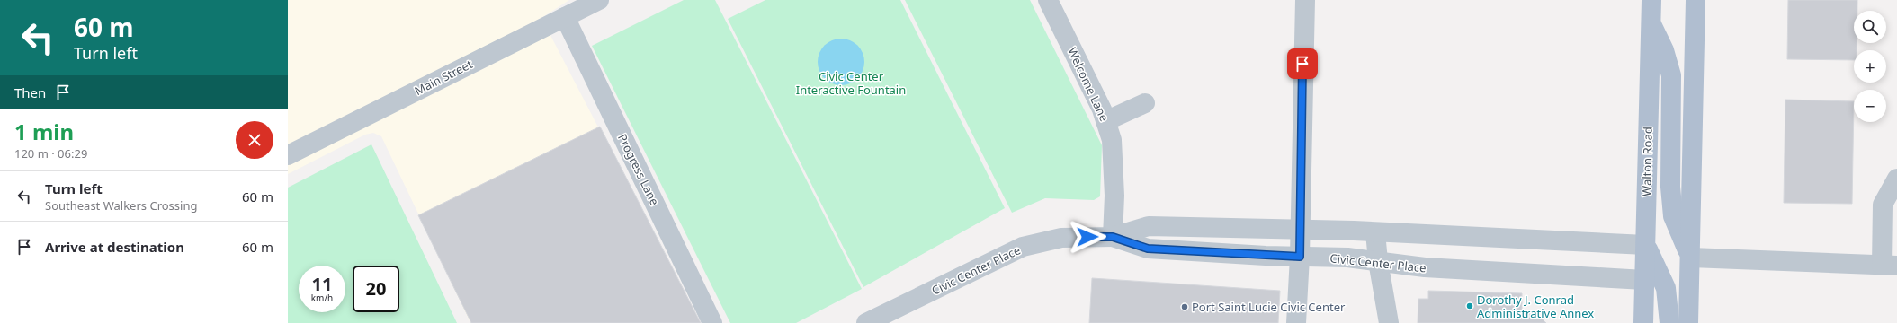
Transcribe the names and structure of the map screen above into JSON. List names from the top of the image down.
{
  "streets": {
    "main road": ["Walton Road"],
    "street": [
      "Main Street",
      "Welcome Lane",
      "Progress Lane",
      "Civic Center Place"
    ]
  },
  "crossings": [
    ["Main Street", "Progress Lane"],
    ["Welcome Lane", "Civic Center Place"],
    ["Walton Road", "Civic Center Place"]
  ],
  "parks": ["Civic Center Interactive Fountain"],
  "places": ["Dorothy J. Conrad Administrative Annex", "Port Saint Lucie Civic Center"],
  "page": {
    "turn": ["60 m", "Turn left"],
    "map_buttons": ["+", "−"],
    "then": "Then",
    "heading": ["1 min", "120 m · 06:29"],
    "list": [
      {
        "name": "Turn left",
        "note": "Southeast Walkers Crossing",
        "value": "60 m"
      },
      {
        "name": "Arrive at destination",
        "value": "60 m"
      }
    ],
    "speed": "11 km/h",
    "limit": "20"
  }
}
